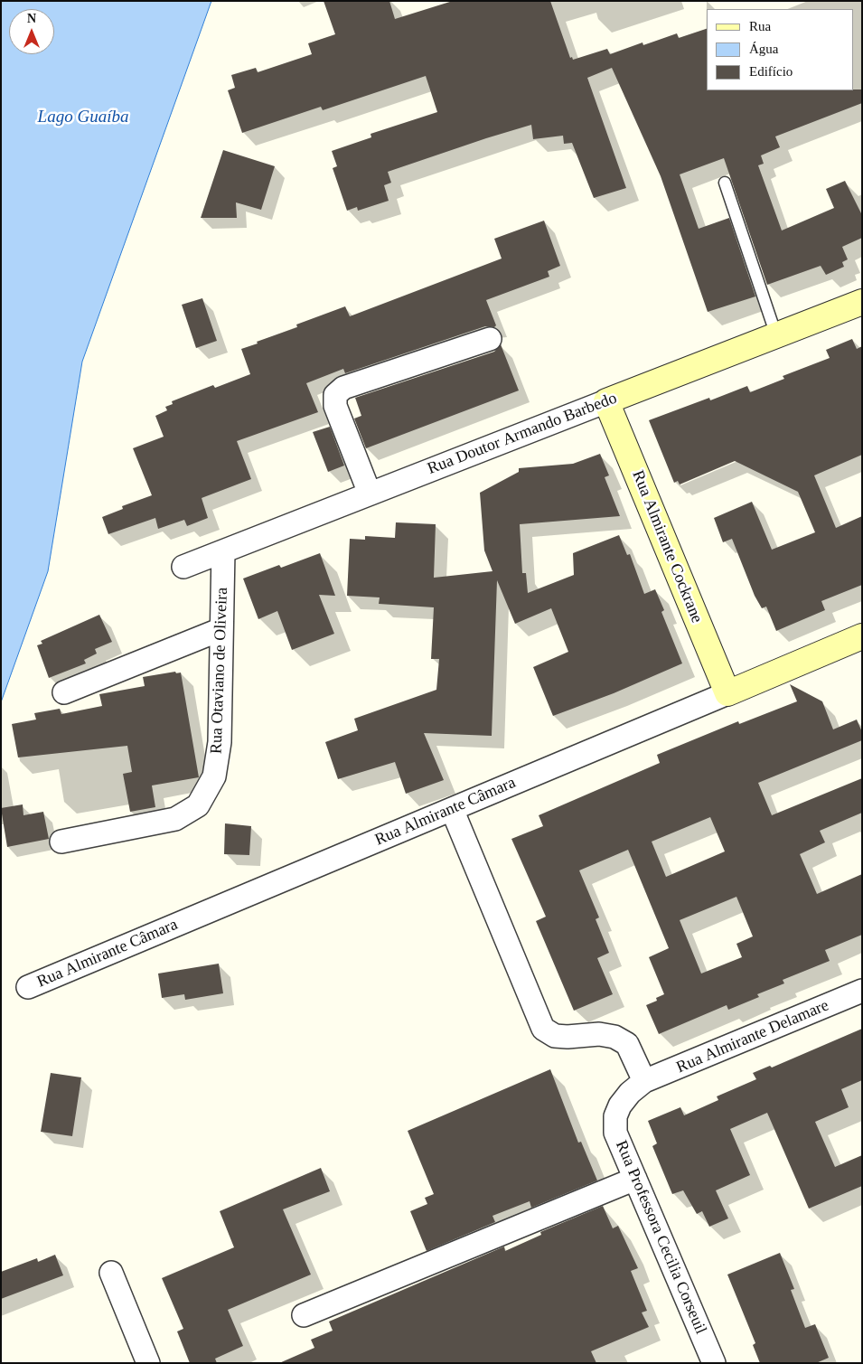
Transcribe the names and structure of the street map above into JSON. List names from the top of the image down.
{
  "streets": {
    "street": [
      "Rua Doutor Armando Barbedo",
      "Rua Almirante Cockrane",
      "Rua Otaviano de Oliveira",
      "Rua Almirante Câmara",
      "Rua Almirante Delamare",
      "Rua Professora Cecilia Corseuil"
    ]
  },
  "crossings": [
    ["Rua Doutor Armando Barbedo", "Rua Almirante Cockrane"],
    ["Rua Doutor Armando Barbedo", "Rua Otaviano de Oliveira"],
    ["Rua Almirante Cockrane", "Rua Almirante Câmara"],
    ["Rua Almirante Delamare", "Rua Professora Cecilia Corseuil"]
  ],
  "water": ["Lago Guaíba"],
  "legend": ["Rua", "Água", "Edifício"],
  "north": "top"
}
